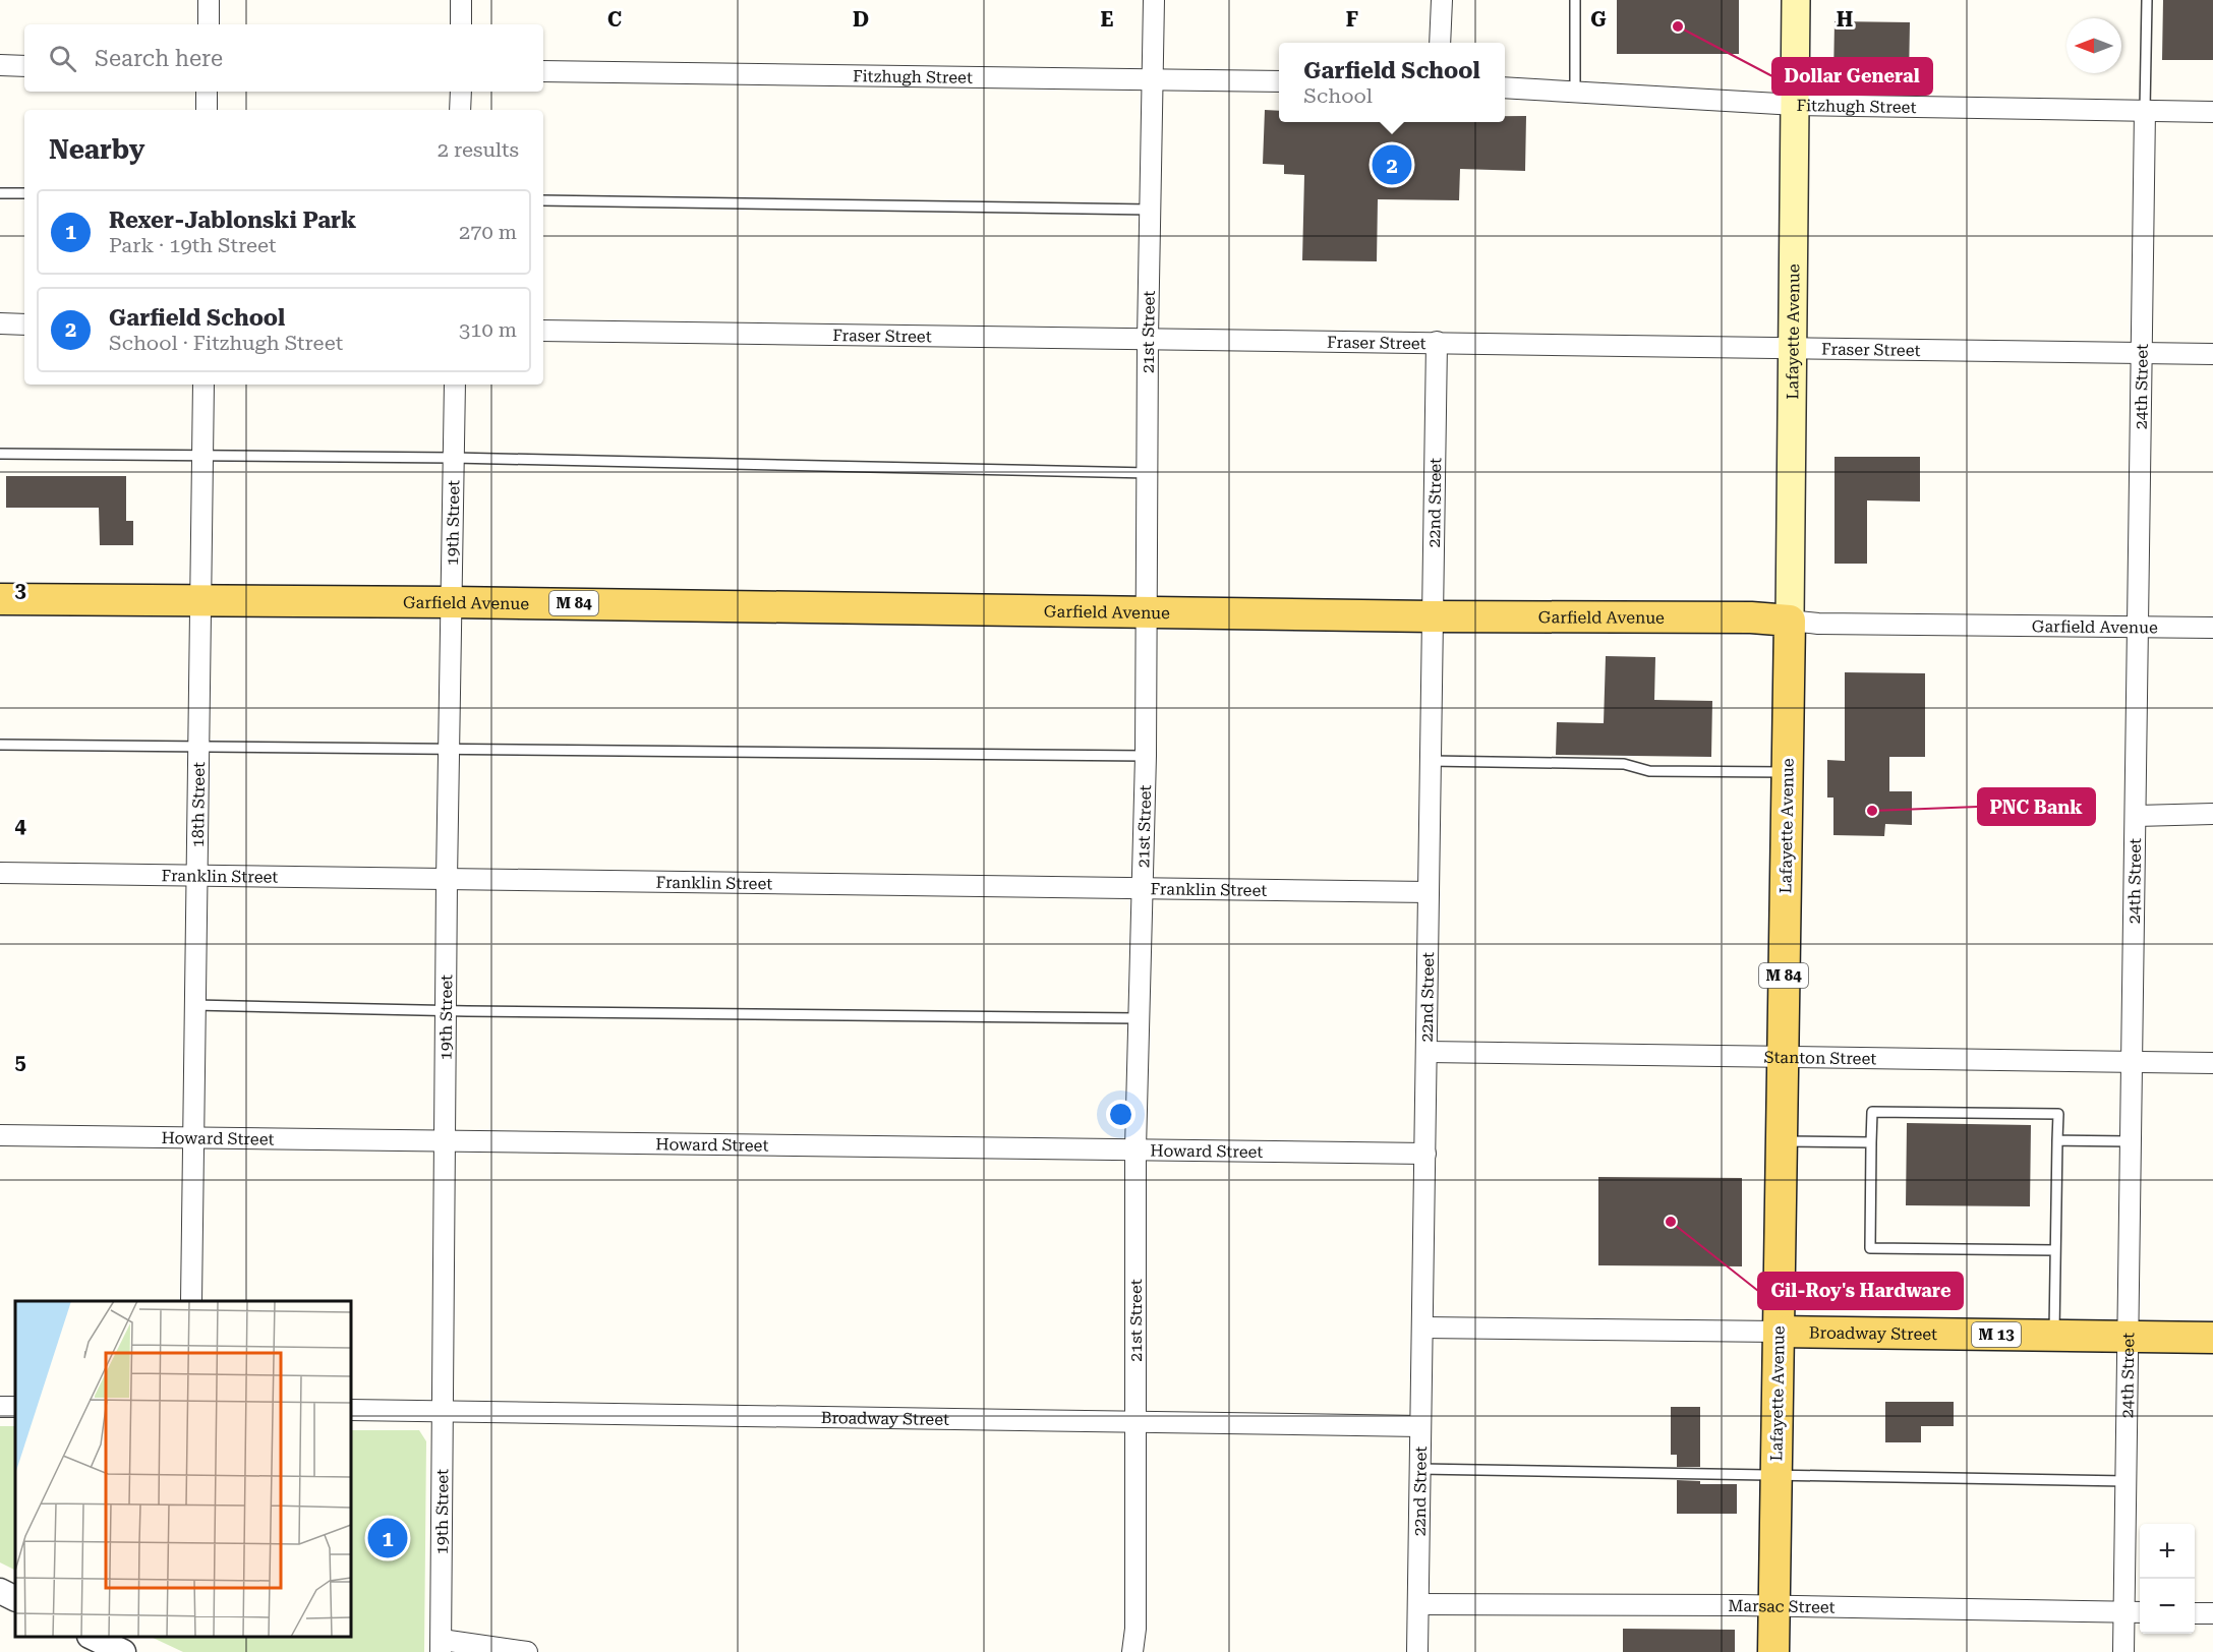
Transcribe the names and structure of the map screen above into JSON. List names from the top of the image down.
{
  "streets": {
    "main road": [
      "Lafayette Avenue",
      "Garfield Avenue",
      "M 84",
      "Broadway Street",
      "M 13"
    ],
    "street": [
      "Fitzhugh Street",
      "21st Street",
      "Fraser Street",
      "24th Street",
      "22nd Street",
      "19th Street",
      "18th Street",
      "Franklin Street",
      "Stanton Street",
      "Howard Street",
      "Marsac Street"
    ]
  },
  "crossings": [
    ["Fitzhugh Street", "21st Street"],
    ["Fitzhugh Street", "Lafayette Avenue"],
    ["Fitzhugh Street", "24th Street"],
    ["21st Street", "Fraser Street"],
    ["21st Street", "Garfield Avenue"],
    ["21st Street", "Franklin Street"],
    ["21st Street", "Howard Street"],
    ["21st Street", "Broadway Street"],
    ["Lafayette Avenue", "Fraser Street"],
    ["Lafayette Avenue", "Garfield Avenue"],
    ["Lafayette Avenue", "Stanton Street"],
    ["Lafayette Avenue", "Broadway Street"],
    ["Lafayette Avenue", "Marsac Street"],
    ["Fraser Street", "24th Street"],
    ["Fraser Street", "22nd Street"],
    ["24th Street", "Garfield Avenue"],
    ["24th Street", "Stanton Street"],
    ["24th Street", "Broadway Street"],
    ["24th Street", "Marsac Street"],
    ["22nd Street", "Garfield Avenue"],
    ["22nd Street", "Franklin Street"],
    ["22nd Street", "Stanton Street"],
    ["22nd Street", "Howard Street"],
    ["22nd Street", "Broadway Street"],
    ["22nd Street", "Marsac Street"],
    ["19th Street", "Garfield Avenue"],
    ["19th Street", "Franklin Street"],
    ["19th Street", "Howard Street"],
    ["19th Street", "Broadway Street"],
    ["Garfield Avenue", "18th Street"],
    ["18th Street", "Franklin Street"],
    ["18th Street", "Howard Street"]
  ],
  "places": ["Dollar General", "PNC Bank", "Gil-Roy's Hardware"],
  "north": "left",
  "page": {
    "search": "Search here",
    "popup": ["Garfield School", "School"],
    "heading": ["Nearby", "2 results"],
    "pins": ["2", "1"],
    "list": [
      {
        "mark": "1",
        "name": "Rexer-Jablonski Park",
        "note": "Park · 19th Street",
        "value": "270 m"
      },
      {
        "mark": "2",
        "name": "Garfield School",
        "note": "School · Fitzhugh Street",
        "value": "310 m"
      }
    ],
    "map_buttons": ["+", "−"]
  },
  "grid": {
    "columns": [
      "C",
      "D",
      "E",
      "F",
      "G",
      "H"
    ],
    "rows": ["3", "4", "5"]
  }
}
